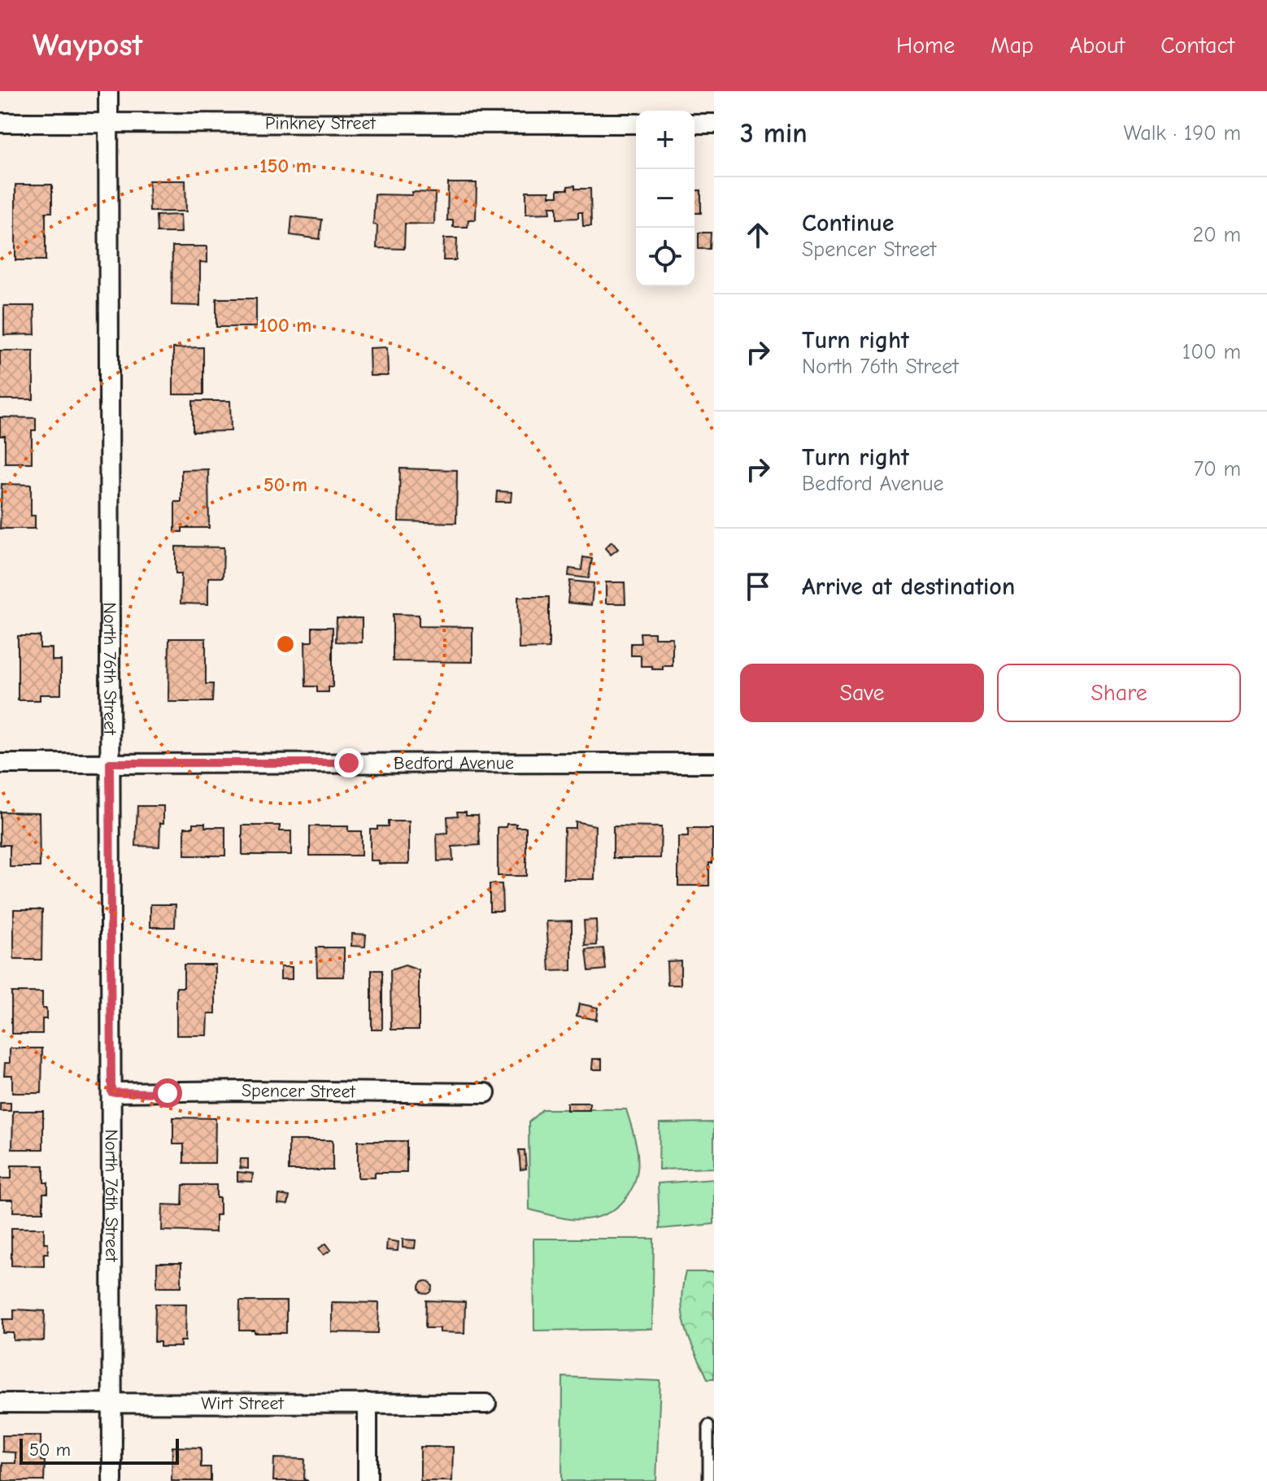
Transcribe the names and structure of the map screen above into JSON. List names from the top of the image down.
{
  "streets": {
    "street": [
      "Pinkney Street",
      "North 76th Street",
      "Bedford Avenue",
      "Spencer Street",
      "Wirt Street"
    ]
  },
  "crossings": [
    ["Pinkney Street", "North 76th Street"],
    ["North 76th Street", "Bedford Avenue"],
    ["North 76th Street", "Spencer Street"],
    ["North 76th Street", "Wirt Street"]
  ],
  "scale_bar": "50 m",
  "page": {
    "header": "Waypost",
    "nav": [
      "Home",
      "Map",
      "About",
      "Contact"
    ],
    "heading": ["3 min", "Walk · 190 m"],
    "map_buttons": ["+", "−"],
    "list": [
      ["Continue", "Spencer Street", "20 m"],
      ["Turn right", "North 76th Street", "100 m"],
      ["Turn right", "Bedford Avenue", "70 m"],
      "Arrive at destination"
    ],
    "buttons": ["Save", "Share"],
    "scale": "50 m"
  },
  "rings": ["150 m", "100 m", "50 m"]
}
